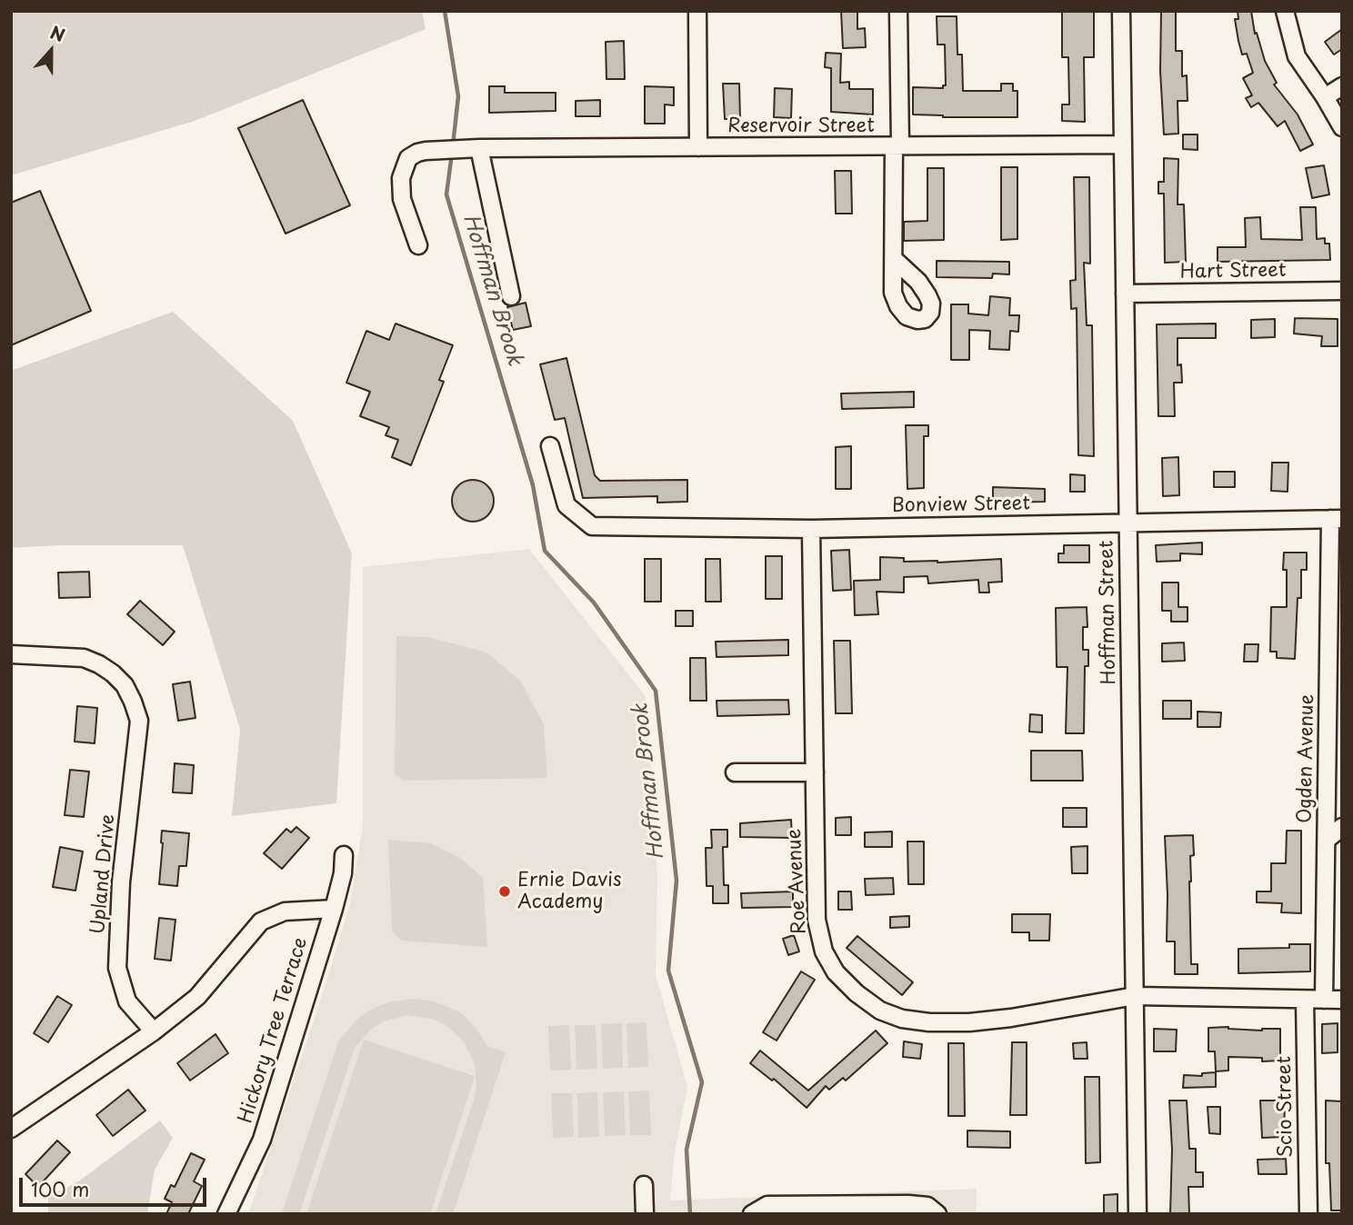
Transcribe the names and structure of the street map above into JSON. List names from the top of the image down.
{
  "streets": {
    "street": [
      "Reservoir Street",
      "Hart Street",
      "Bonview Street",
      "Hoffman Street",
      "Ogden Avenue",
      "Upland Drive",
      "Roe Avenue",
      "Hickory Tree Terrace",
      "Scio Street"
    ]
  },
  "crossings": [
    ["Reservoir Street", "Hoffman Street"],
    ["Hart Street", "Hoffman Street"],
    ["Bonview Street", "Hoffman Street"],
    ["Bonview Street", "Ogden Avenue"],
    ["Bonview Street", "Roe Avenue"],
    ["Hoffman Street", "Roe Avenue"],
    ["Ogden Avenue", "Roe Avenue"],
    ["Roe Avenue", "Scio Street"]
  ],
  "water": ["Hoffman Brook"],
  "places": ["Ernie Davis Academy"],
  "scale_bar": "100 m",
  "north": "top"
}
